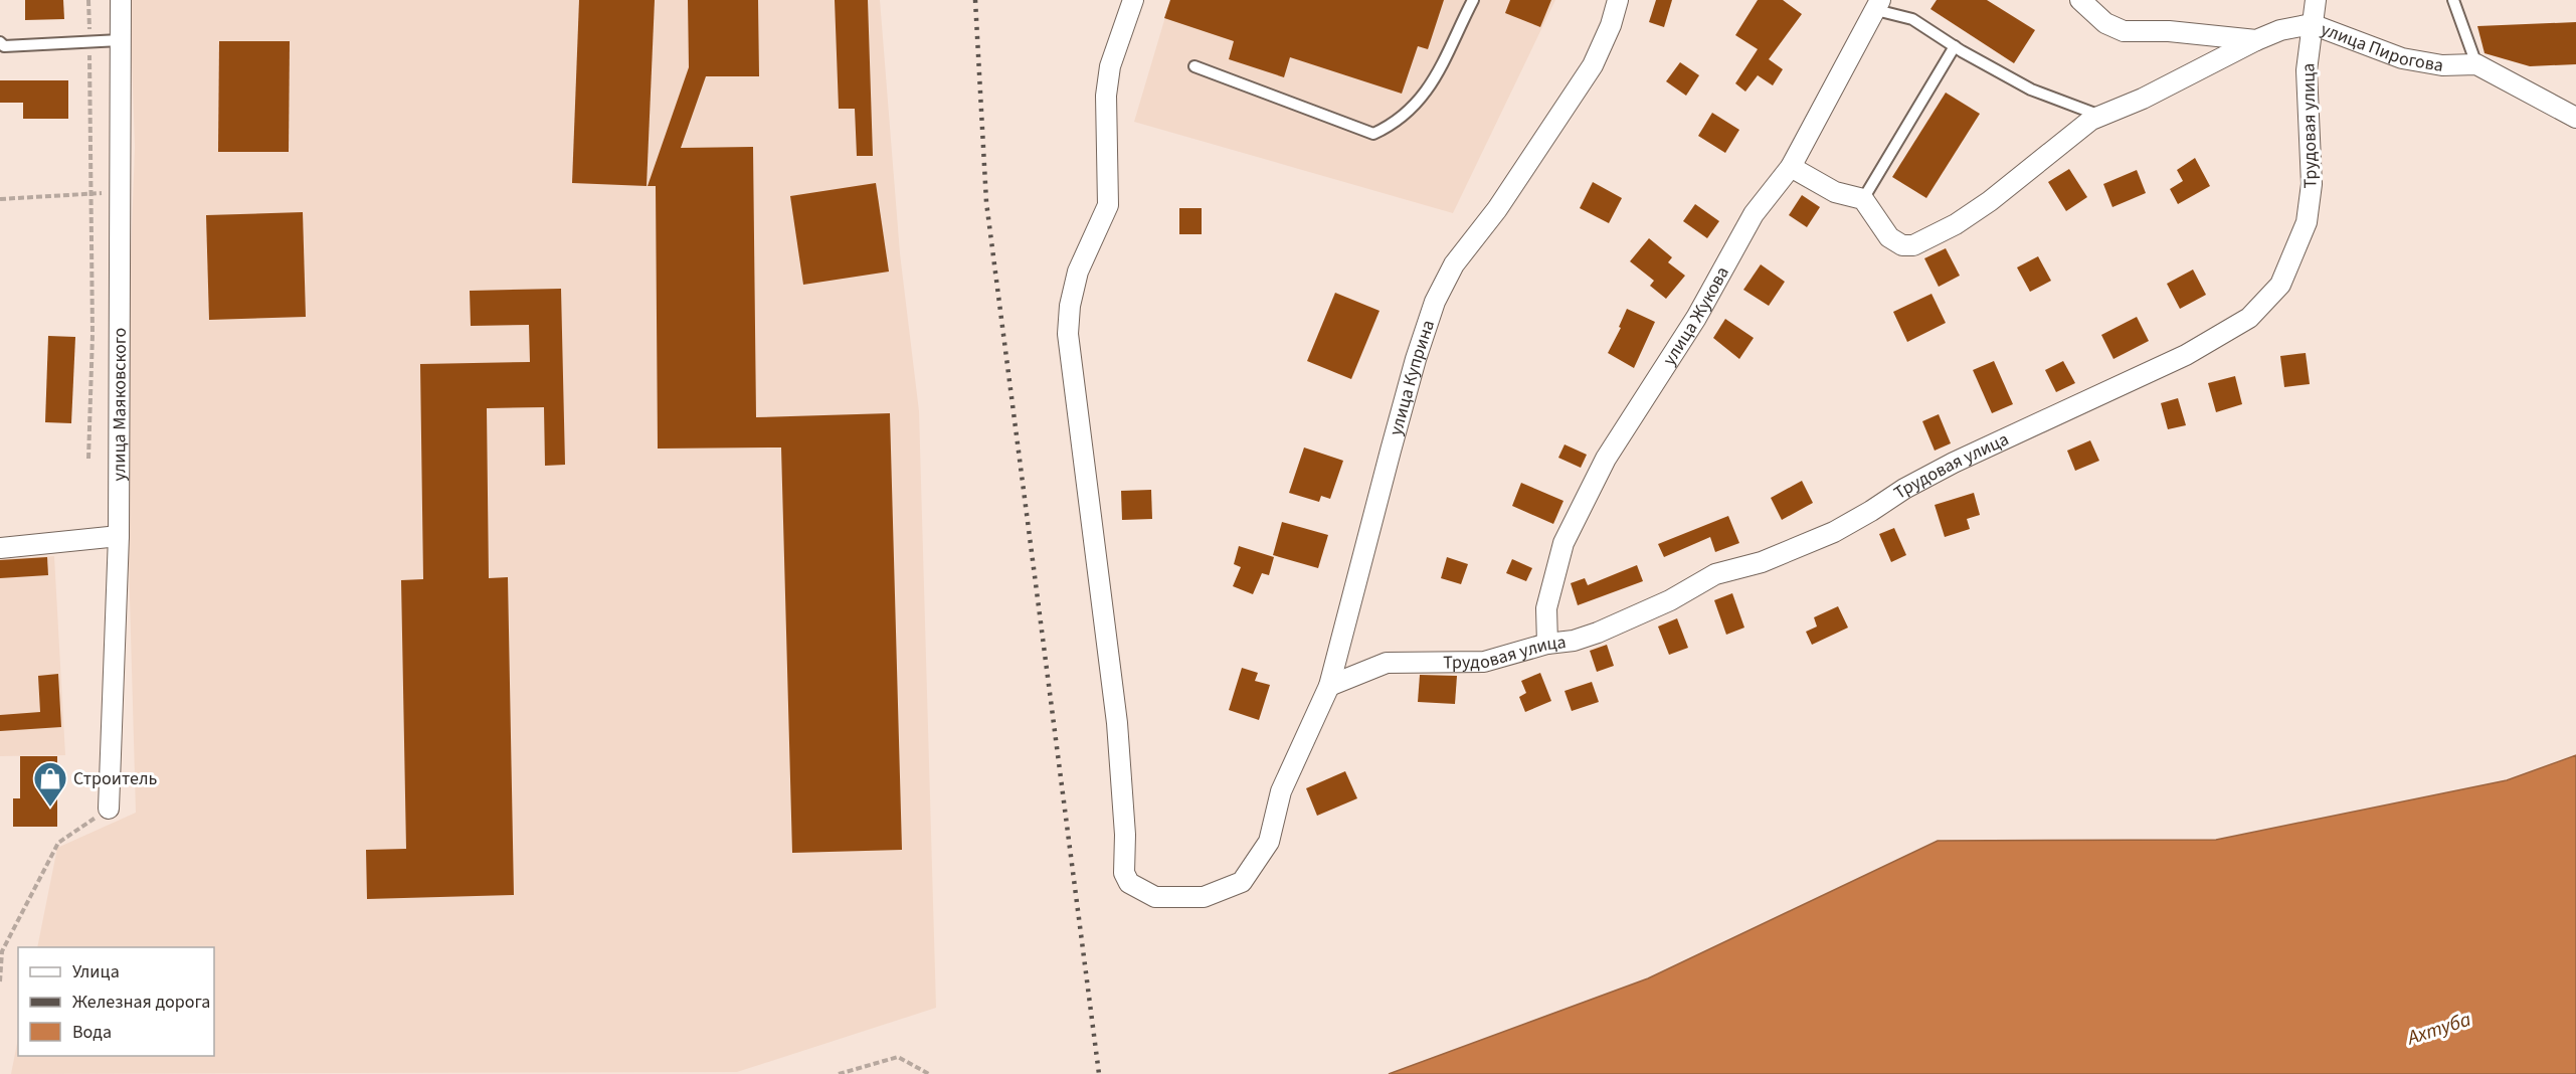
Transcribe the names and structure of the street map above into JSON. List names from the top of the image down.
{
  "streets": {
    "street": [
      "улица Пирогова",
      "Трудовая улица",
      "улица Жукова",
      "улица Куприна",
      "улица Маяковского"
    ]
  },
  "crossings": [
    ["улица Пирогова", "Трудовая улица"],
    ["Трудовая улица", "улица Жукова"],
    ["Трудовая улица", "улица Куприна"]
  ],
  "water": ["Ахтуба"],
  "places": {
    "shop": ["Строитель"]
  },
  "legend": ["Улица", "Железная дорога", "Вода"]
}
